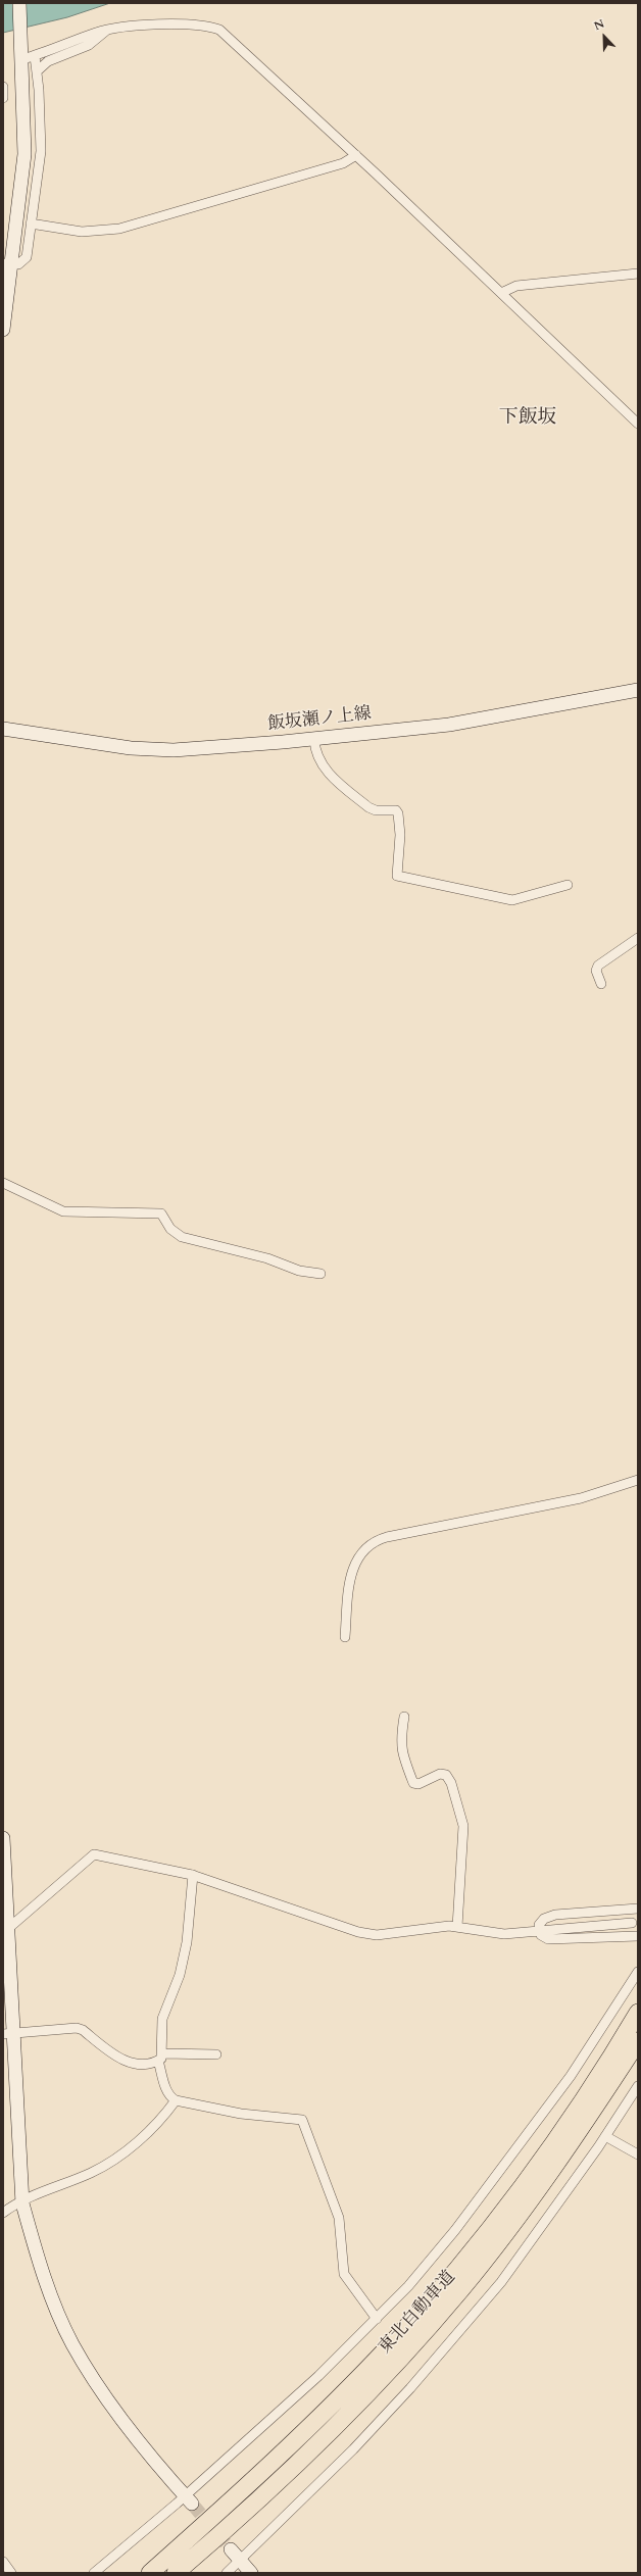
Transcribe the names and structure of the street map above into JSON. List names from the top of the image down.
{
  "streets": {
    "highway": ["東北自動車道"],
    "street": ["飯坂瀬ノ上線"]
  },
  "districts": ["下飯坂"],
  "north": "top left"
}
